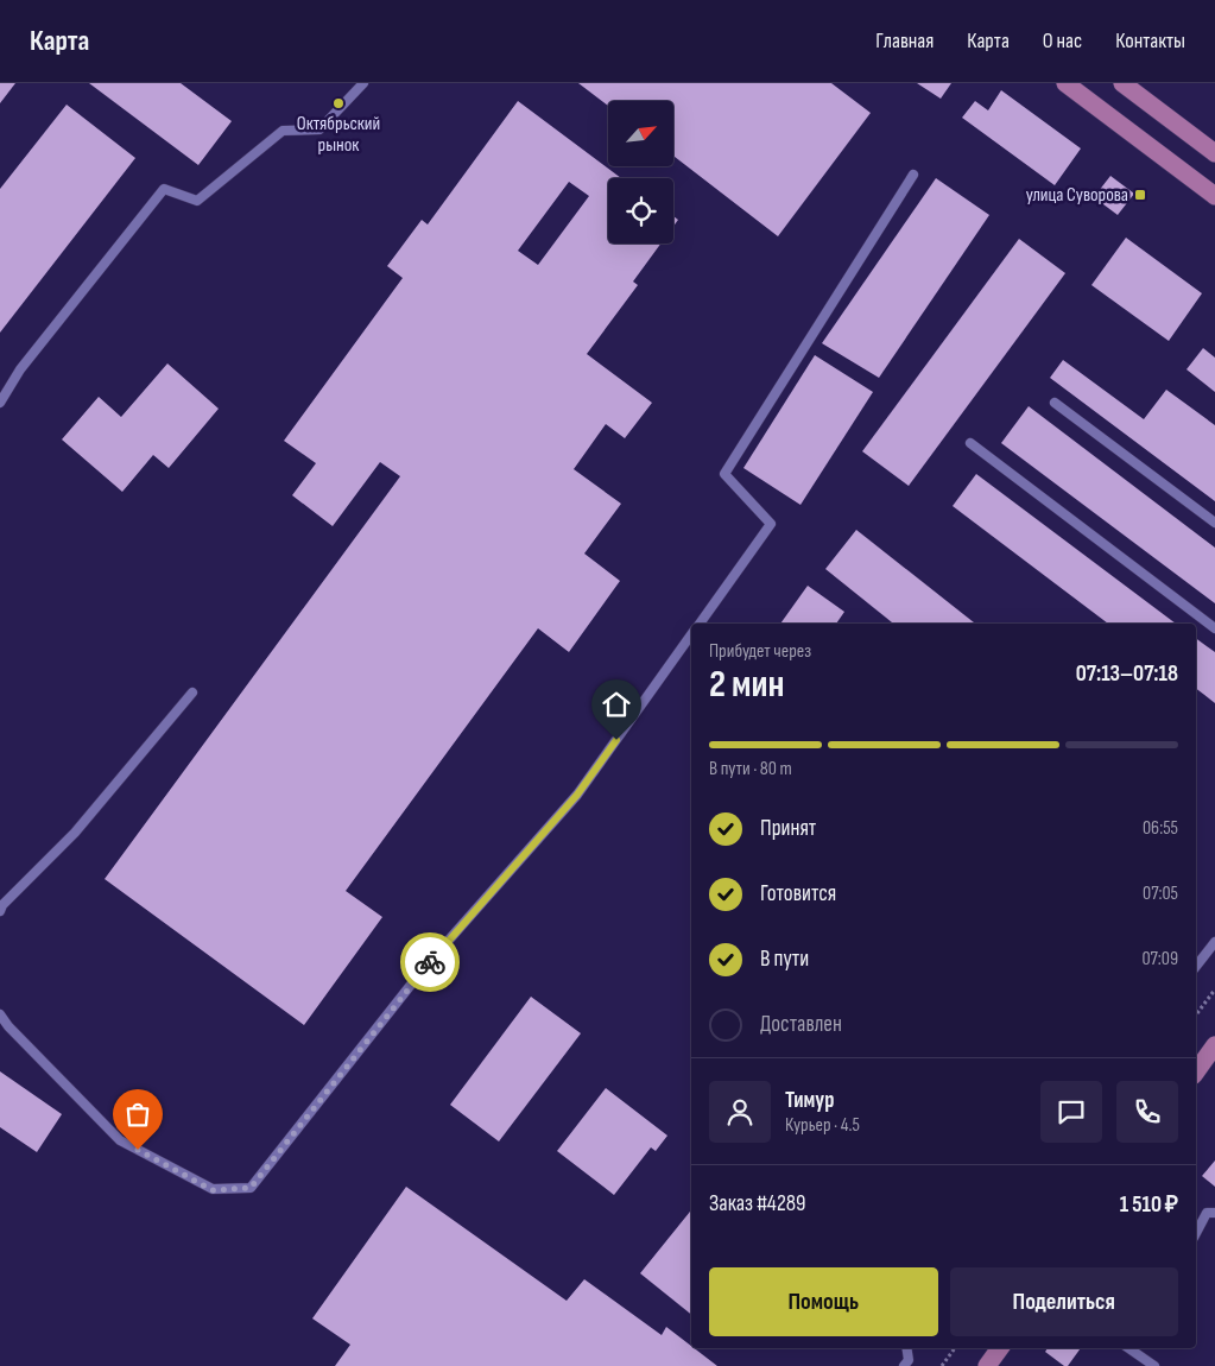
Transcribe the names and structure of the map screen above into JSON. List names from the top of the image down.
{
  "places": {
    "other": ["Октябрьский рынок"],
    "transit": ["улица Суворова"]
  },
  "north": "top right",
  "page": {
    "header": "Карта",
    "nav": [
      "Главная",
      "Карта",
      "О нас",
      "Контакты"
    ],
    "heading": ["2 мин", "Прибудет через", "07:13–07:18"],
    "panel": [
      "Тимур",
      "Курьер · 4.5",
      "Заказ #4289",
      "1 510 ₽"
    ],
    "bar": "В пути · 80 m",
    "list": [
      ["Принят", "06:55"],
      ["Готовится", "07:05"],
      ["В пути", "07:09"],
      "Доставлен"
    ],
    "buttons": ["Помощь", "Поделиться"]
  }
}
